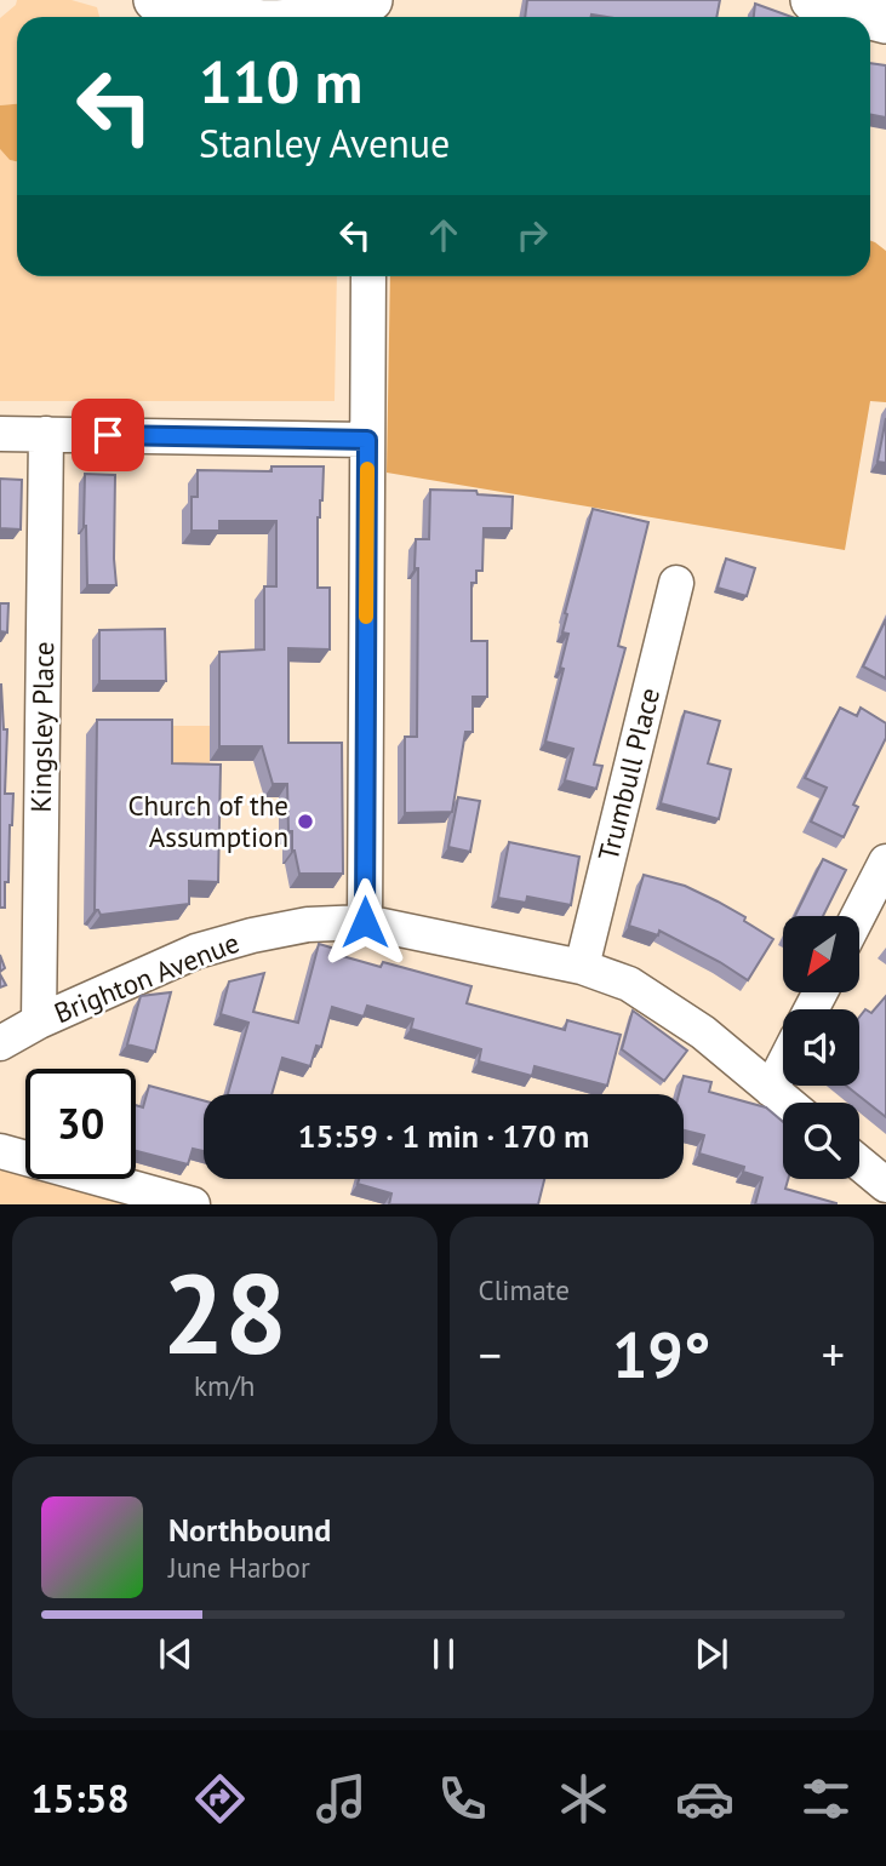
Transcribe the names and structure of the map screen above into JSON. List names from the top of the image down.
{
  "streets": {
    "street": ["Kingsley Place", "Trumbull Place", "Brighton Avenue"]
  },
  "crossings": [
    ["Kingsley Place", "Brighton Avenue"],
    ["Trumbull Place", "Brighton Avenue"]
  ],
  "places": ["Church of the Assumption"],
  "north": "bottom left",
  "page": {
    "turn": ["110 m", "Stanley Avenue"],
    "limit": "30",
    "trip": "15:59 · 1 min · 170 m",
    "tile": [
      ["28", "km/h"],
      "Climate"
    ],
    "heat": ["−", "19°", "+"],
    "song": ["Northbound", "June Harbor"],
    "tabs": "15:58"
  }
}
